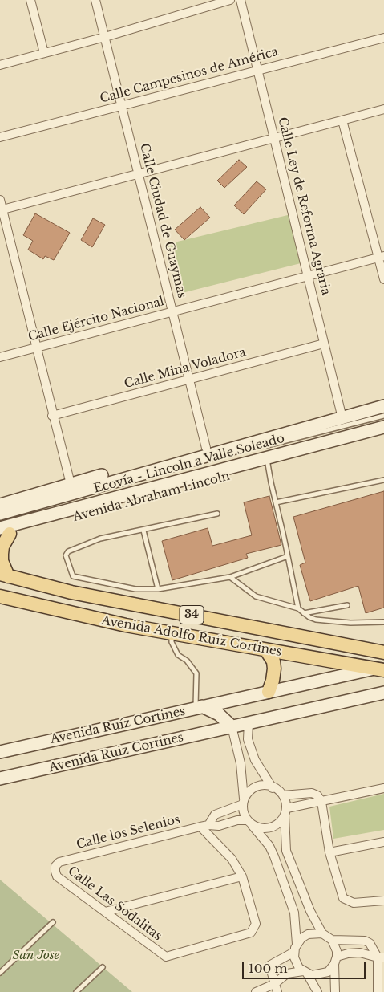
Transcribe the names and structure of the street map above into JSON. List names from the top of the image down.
{
  "streets": {
    "main road": [
      "Avenida Abraham Lincoln",
      "34",
      "Avenida Adolfo Ruíz Cortines",
      "Avenida Ruíz Cortines",
      "Avenida Ruiz Cortines"
    ],
    "street": [
      "Calle Campesinos de América",
      "Calle Ley de Reforma Agraria",
      "Calle Ciudad de Guaymas",
      "Calle Ejército Nacional",
      "Calle Mina Voladora",
      "Calle los Selenios",
      "Calle Las Sodalitas"
    ],
    "lane": ["Ecovía - Lincoln a Valle Soleado"]
  },
  "crossings": [
    ["Calle Campesinos de América", "Calle Ley de Reforma Agraria"],
    ["Calle Campesinos de América", "Calle Ciudad de Guaymas"],
    ["Calle Ley de Reforma Agraria", "Calle Ejército Nacional"],
    ["Calle Ley de Reforma Agraria", "Calle Mina Voladora"],
    ["Calle Ciudad de Guaymas", "Calle Ejército Nacional"],
    ["Calle Ciudad de Guaymas", "Calle Mina Voladora"],
    ["Ecovía - Lincoln a Valle Soleado", "Avenida Abraham Lincoln"],
    ["Avenida Adolfo Ruíz Cortines", "Avenida Ruíz Cortines"],
    ["Calle los Selenios", "Calle Las Sodalitas"]
  ],
  "parks": ["San Jose"],
  "scale_bar": "100 m"
}
